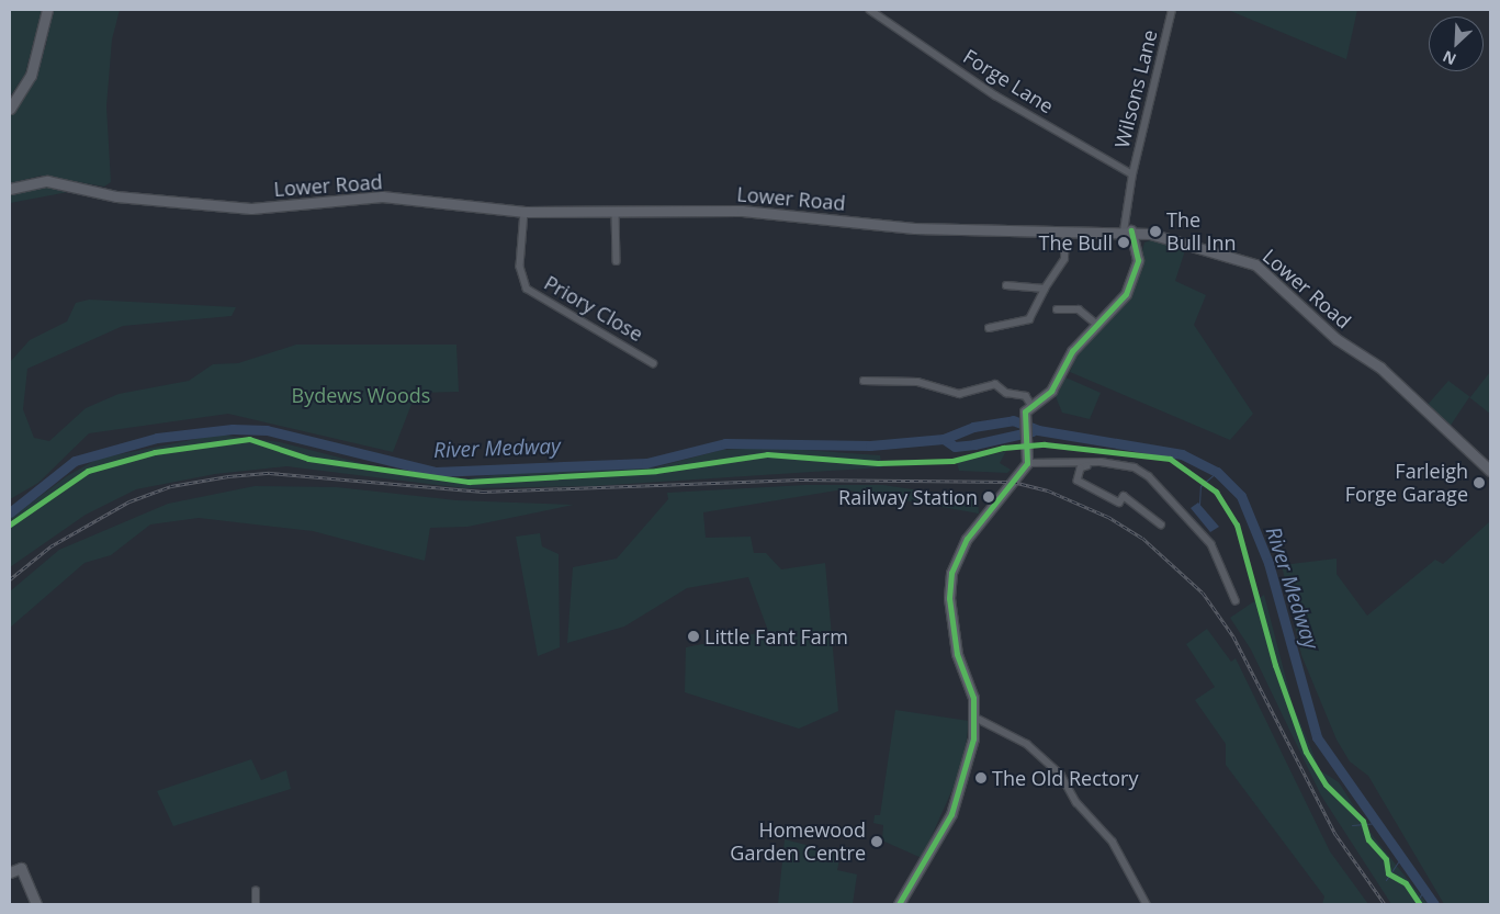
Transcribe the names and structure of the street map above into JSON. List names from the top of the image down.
{
  "streets": {
    "main road": ["Lower Road"],
    "street": ["Forge Lane", "Wilsons Lane", "Priory Close"]
  },
  "crossings": [
    ["Forge Lane", "Wilsons Lane"],
    ["Wilsons Lane", "Lower Road"],
    ["Lower Road", "Priory Close"]
  ],
  "water": ["River Medway"],
  "parks": ["Bydews Woods"],
  "places": [
    "The Bull Inn",
    "The Bull",
    "Farleigh Forge Garage",
    "Railway Station",
    "Little Fant Farm",
    "The Old Rectory",
    "Homewood Garden Centre"
  ],
  "north": "bottom left"
}
